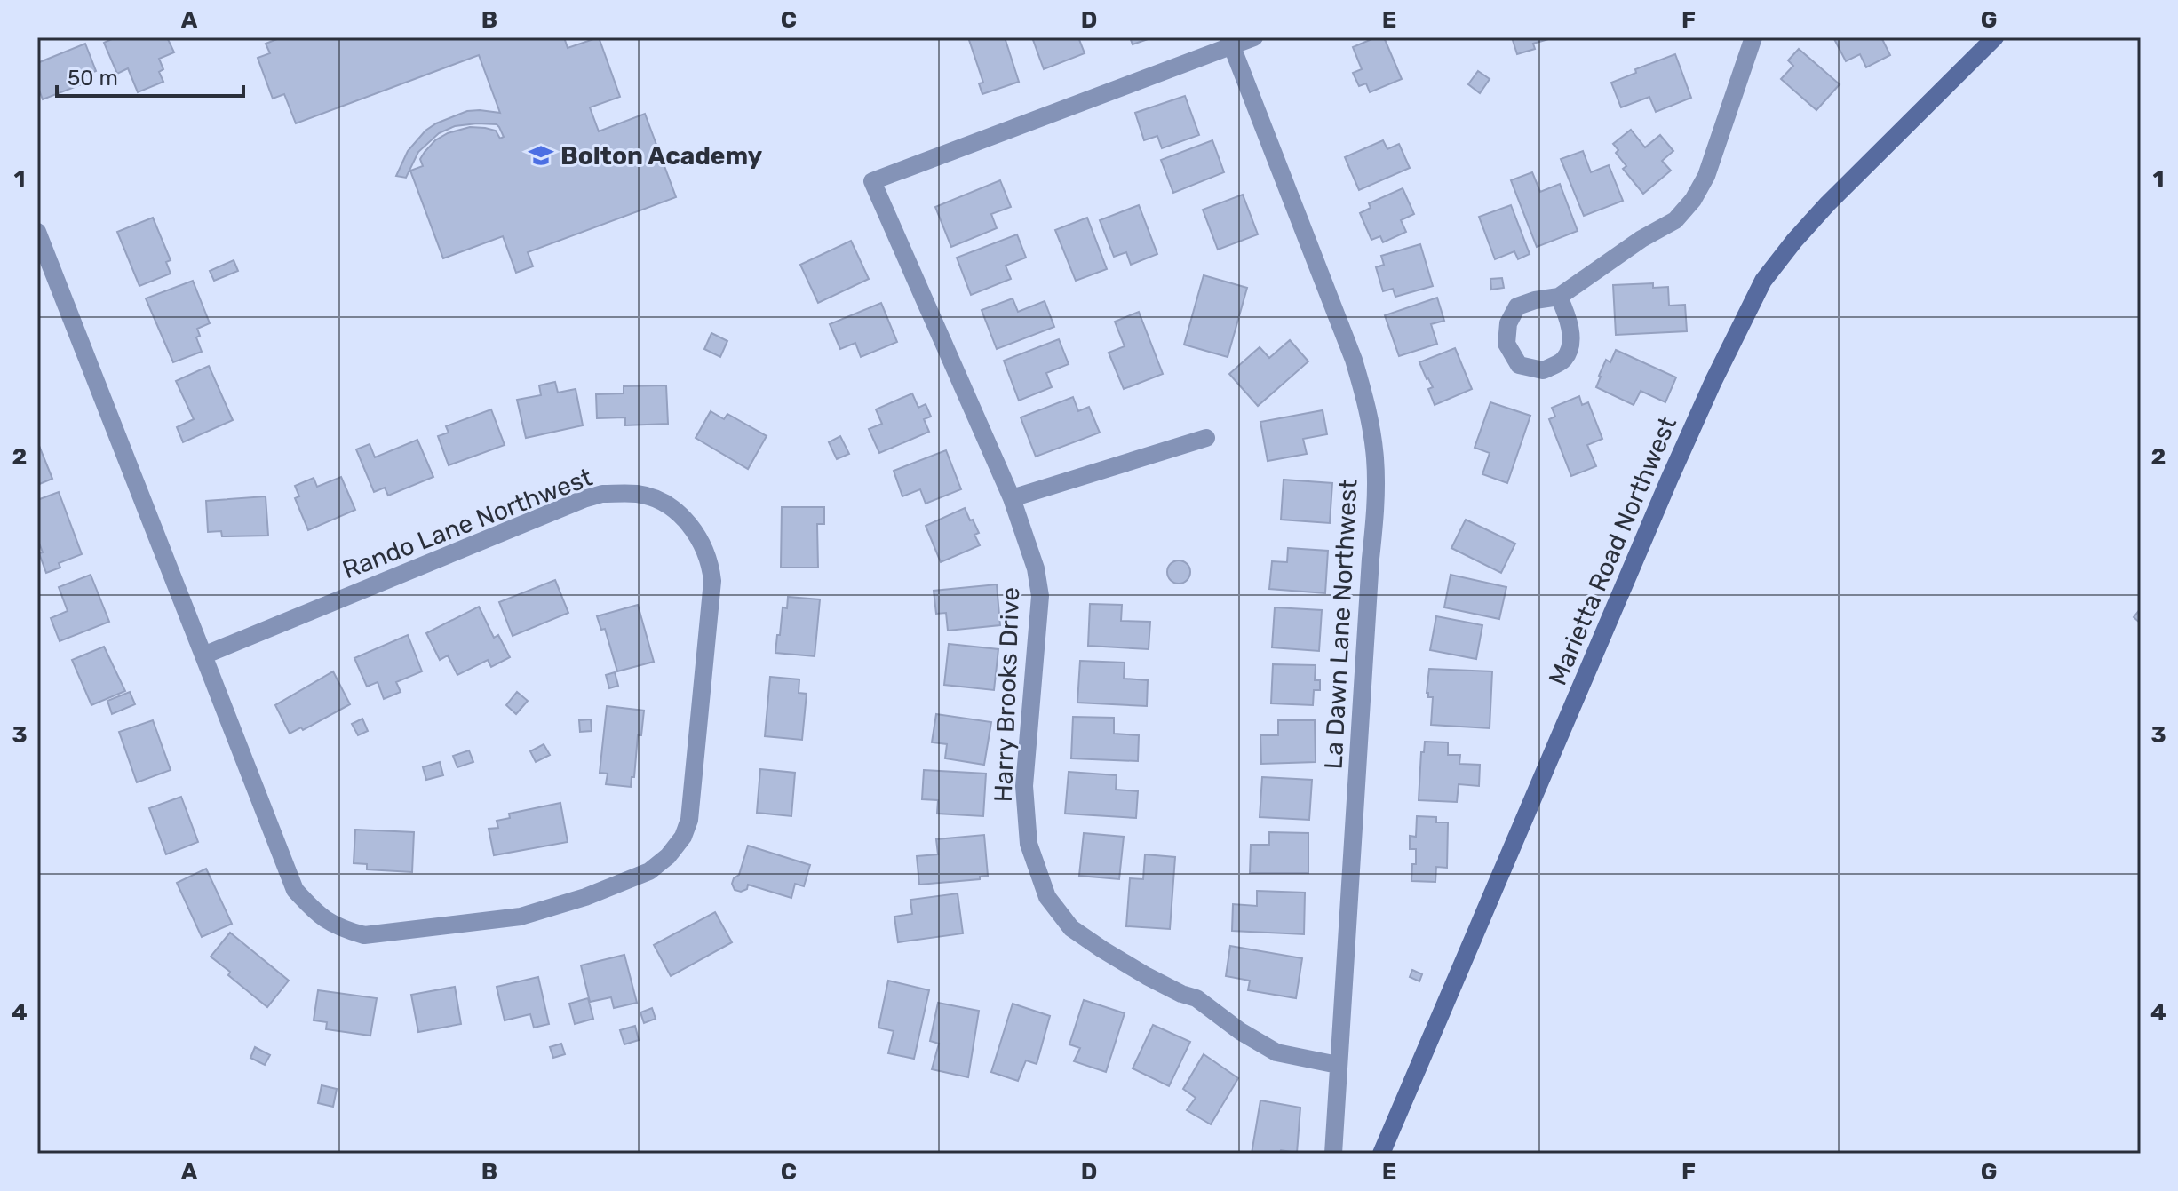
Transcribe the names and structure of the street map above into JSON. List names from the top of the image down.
{
  "streets": {
    "main road": ["Marietta Road Northwest"],
    "street": ["Rando Lane Northwest", "La Dawn Lane Northwest", "Harry Brooks Drive"]
  },
  "crossings": [
    ["La Dawn Lane Northwest", "Harry Brooks Drive"]
  ],
  "places": {
    "school or university": ["Bolton Academy"]
  },
  "scale_bar": "50 m",
  "grid": {
    "columns": [
      "A",
      "B",
      "C",
      "D",
      "E",
      "F",
      "G"
    ],
    "rows": [
      "1",
      "2",
      "3",
      "4"
    ]
  }
}
